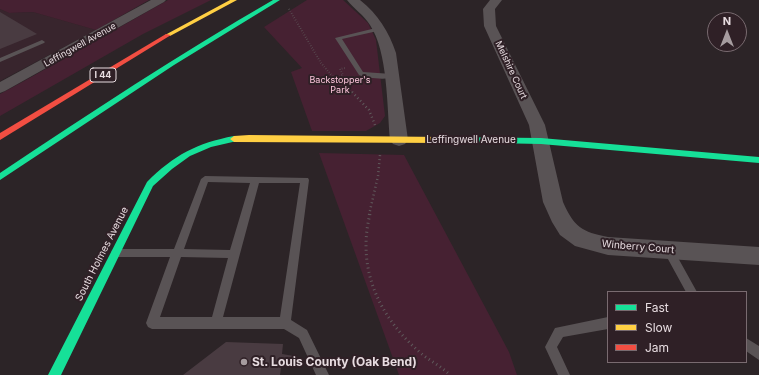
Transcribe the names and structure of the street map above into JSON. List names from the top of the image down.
{
  "streets": {
    "main road": ["Leffingwell Avenue", "I 44", "South Holmes Avenue"],
    "street": ["Melshire Court", "Winberry Court"]
  },
  "crossings": [
    ["Leffingwell Avenue", "Melshire Court"],
    ["Leffingwell Avenue", "Winberry Court"],
    ["Leffingwell Avenue", "South Holmes Avenue"],
    ["Melshire Court", "Winberry Court"]
  ],
  "parks": ["Backstopper's Park"],
  "places": ["St. Louis County (Oak Bend)"],
  "legend": ["Fast", "Slow", "Jam"],
  "north": "top"
}
